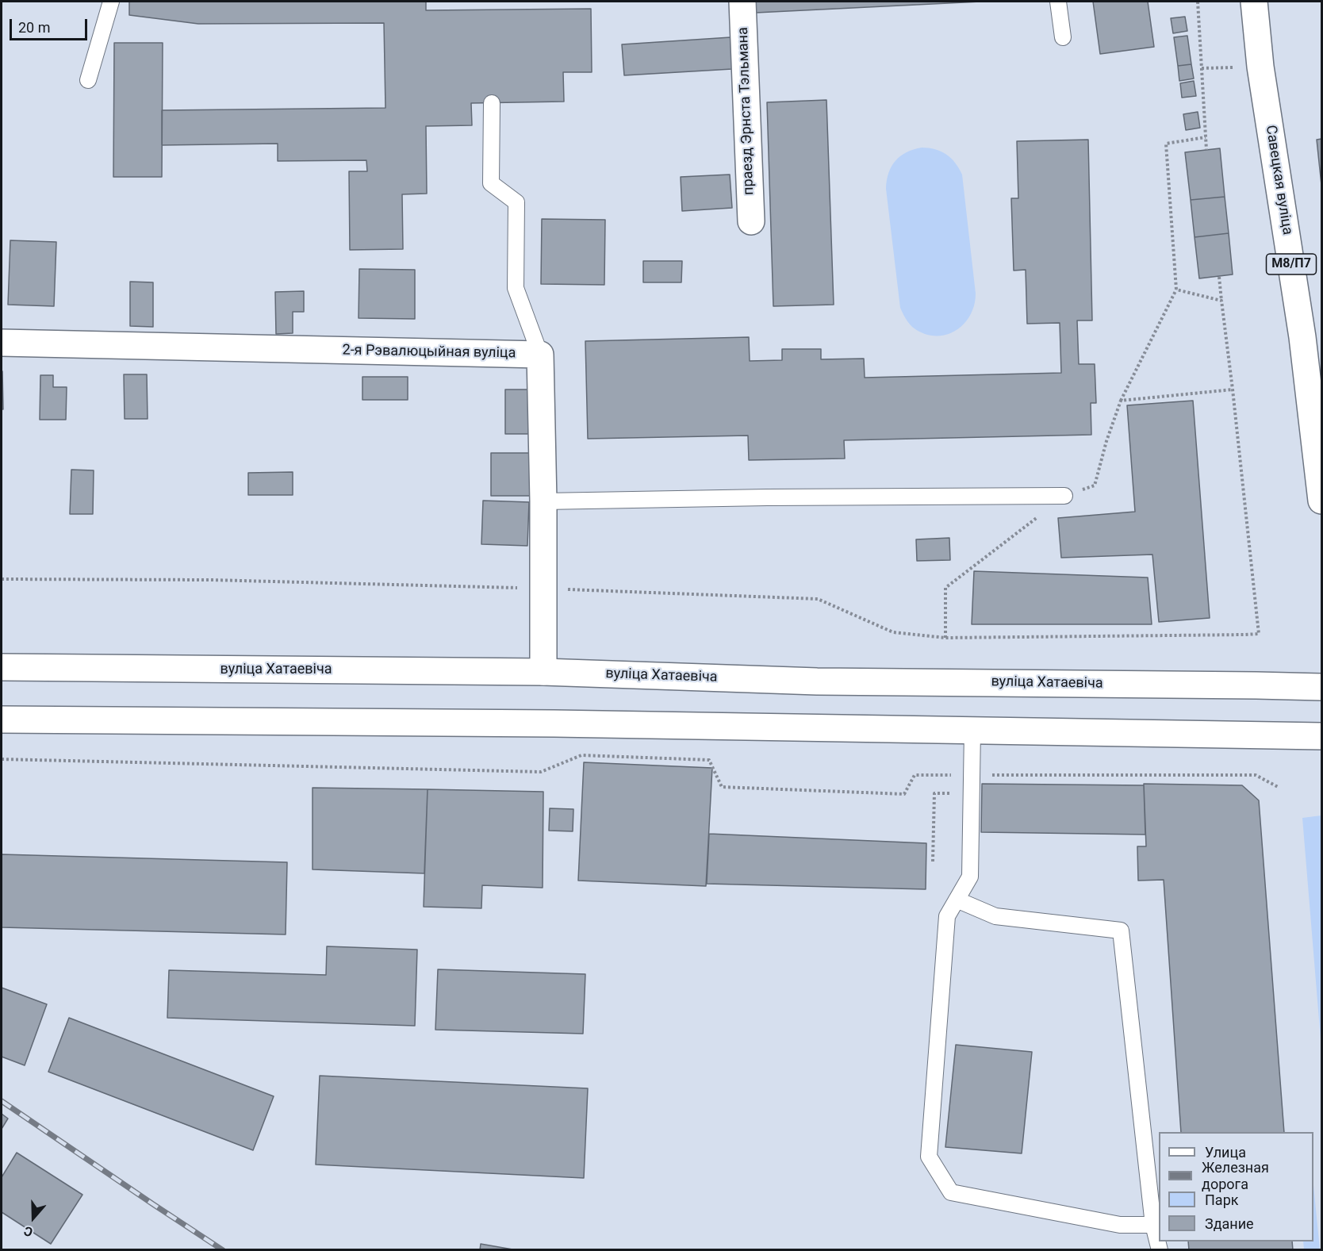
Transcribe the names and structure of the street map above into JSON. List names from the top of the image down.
{
  "streets": {
    "main road": [
      "праезд Эрнста Тэльмана",
      "Савецкая вуліца",
      "М8/П7",
      "2-я Рэвалюцыйная вуліца",
      "вуліца Хатаевіча"
    ]
  },
  "legend": [
    "Улица",
    "Железная дорога",
    "Парк",
    "Здание"
  ],
  "scale_bar": "20 m",
  "north": "bottom"
}
